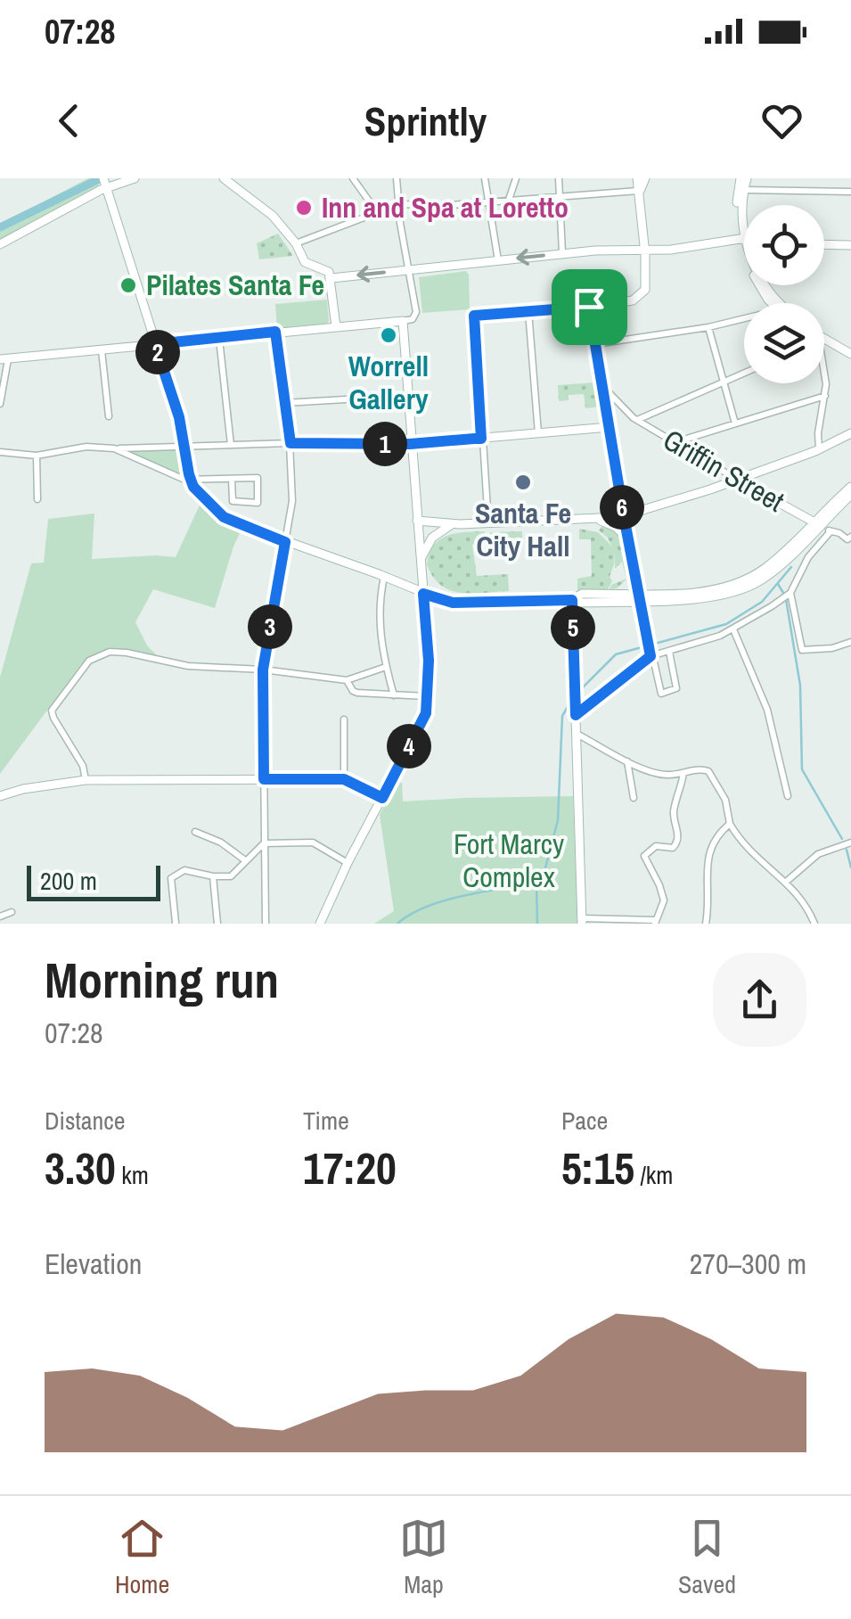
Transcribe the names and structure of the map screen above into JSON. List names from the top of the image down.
{
  "streets": {
    "street": ["Griffin Street"]
  },
  "parks": ["Fort Marcy Complex"],
  "places": [
    "Inn and Spa at Loretto",
    "Pilates Santa Fe",
    "Worrell Gallery",
    "Santa Fe City Hall"
  ],
  "scale_bar": "200 m",
  "page": {
    "status": "07:28",
    "header": "Sprintly",
    "pins": [
      "2",
      "1",
      "6",
      "3",
      "5",
      "4"
    ],
    "scale": "200 m",
    "heading": ["Morning run", "07:28"],
    "stats": [
      ["Distance", "3.30 km"],
      ["Time", "17:20"],
      ["Pace", "5:15 /km"]
    ],
    "chart": ["Elevation", "270–300 m"],
    "tabs": ["Home", "Map", "Saved"]
  }
}
